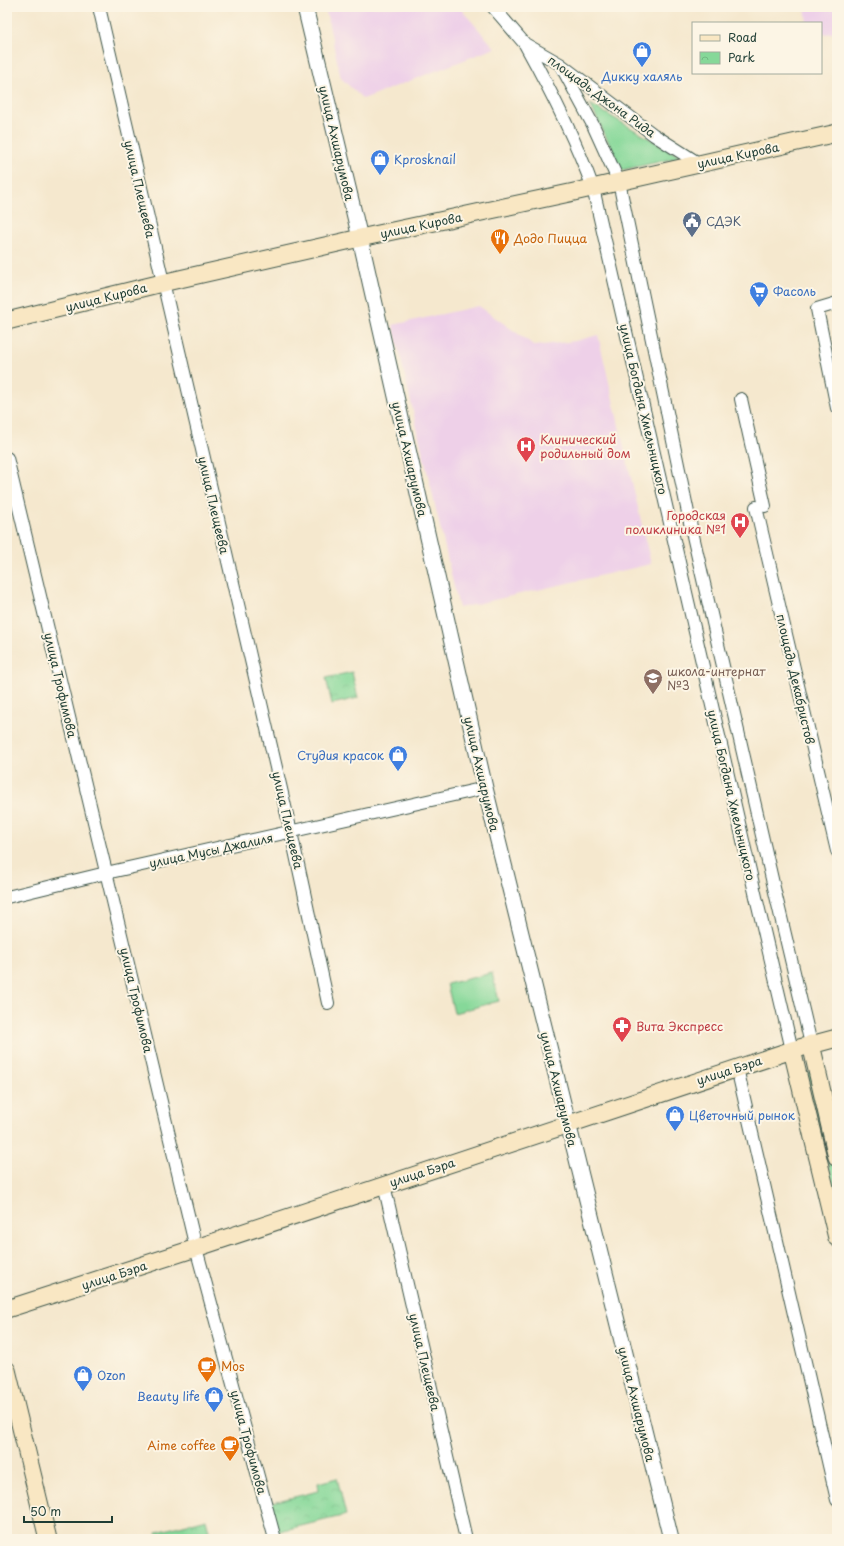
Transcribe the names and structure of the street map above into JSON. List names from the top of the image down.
{
  "streets": {
    "main road": ["улица Кирова", "улица Богдана Хмельницкого", "улица Бэра"],
    "street": [
      "площадь Джона Рида",
      "улица Ахшарумова",
      "улица Плещеева",
      "площадь Декабристов",
      "улица Трофимова",
      "улица Мусы Джалиля"
    ]
  },
  "crossings": [
    ["площадь Джона Рида", "улица Кирова"],
    ["площадь Джона Рида", "улица Богдана Хмельницкого"],
    ["улица Ахшарумова", "улица Кирова"],
    ["улица Ахшарумова", "улица Мусы Джалиля"],
    ["улица Ахшарумова", "улица Бэра"],
    ["улица Кирова", "улица Плещеева"],
    ["улица Кирова", "улица Богдана Хмельницкого"],
    ["улица Плещеева", "улица Мусы Джалиля"],
    ["улица Плещеева", "улица Бэра"],
    ["улица Богдана Хмельницкого", "улица Бэра"],
    ["улица Трофимова", "улица Мусы Джалиля"],
    ["улица Трофимова", "улица Бэра"]
  ],
  "places": {
    "shop": [
      "Дикку халяль",
      "Kprosknail",
      "Студия красок",
      "Цветочный рынок",
      "Ozon",
      "Beauty life"
    ],
    "public building": ["СДЭК"],
    "restaurant": ["Додо Пицца"],
    "supermarket": ["Фасоль"],
    "hospital": ["Клинический родильный дом", "Городская поликлиника №1"],
    "school or university": ["школа-интернат №3"],
    "pharmacy": ["Вита Экспресс"],
    "cafe": ["Mos", "Aime coffee"]
  },
  "legend": ["Road", "Park"],
  "scale_bar": "50 m"
}
